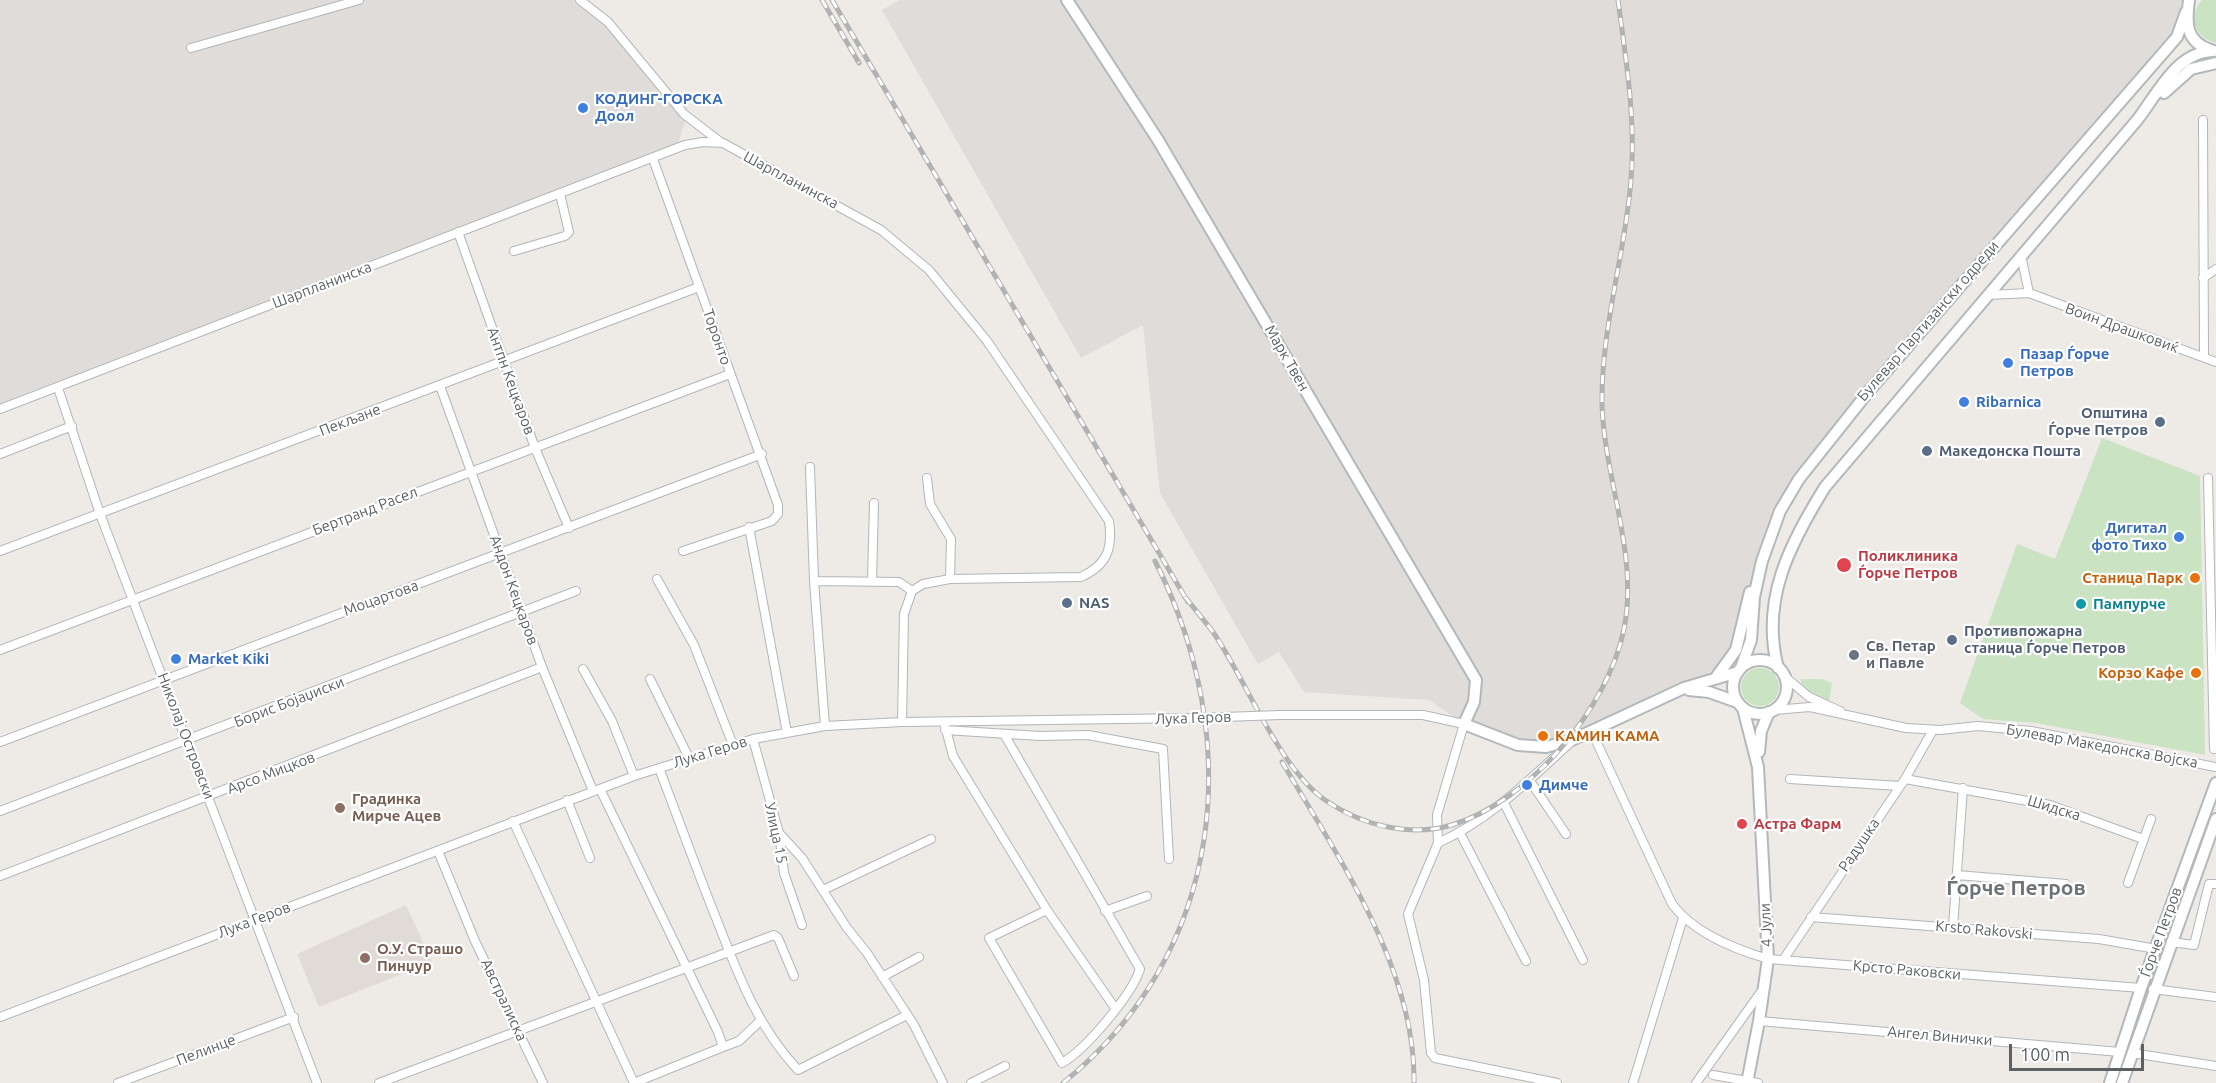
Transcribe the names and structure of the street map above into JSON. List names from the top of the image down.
{
  "streets": {
    "street": [
      "Шарпланинска",
      "Булевар Партизански одреди",
      "Воин Драшковиќ",
      "Торонто",
      "Марк Твен",
      "Антпн Кецкаров",
      "Пекљане",
      "Бертранд Расел",
      "Андон Кецкаров",
      "Моцартова",
      "Борис Бојаџиски",
      "Лука Геров",
      "Николај Островски",
      "Булевар Македонска Војска",
      "Арсо Мицков",
      "Шидска",
      "Улица 15",
      "Радушка",
      "4 Јули",
      "Krsto Rakovski",
      "Ѓорче Петров",
      "Крсто Раковски",
      "Австралиска",
      "Ангел Винички",
      "Пелинце"
    ]
  },
  "crossings": [
    ["Шарпланинска", "Торонто"],
    ["Шарпланинска", "Антпн Кецкаров"],
    ["Шарпланинска", "Николај Островски"],
    ["Булевар Партизански одреди", "Воин Драшковиќ"],
    ["Булевар Партизански одреди", "Лука Геров"],
    ["Булевар Партизански одреди", "Булевар Македонска Војска"],
    ["Булевар Партизански одреди", "4 Јули"],
    ["Торонто", "Пекљане"],
    ["Торонто", "Бертранд Расел"],
    ["Торонто", "Моцартова"],
    ["Марк Твен", "Лука Геров"],
    ["Антпн Кецкаров", "Пекљане"],
    ["Антпн Кецкаров", "Бертранд Расел"],
    ["Антпн Кецкаров", "Моцартова"],
    ["Пекљане", "Андон Кецкаров"],
    ["Пекљане", "Николај Островски"],
    ["Бертранд Расел", "Андон Кецкаров"],
    ["Бертранд Расел", "Николај Островски"],
    ["Андон Кецкаров", "Моцартова"],
    ["Андон Кецкаров", "Борис Бојаџиски"],
    ["Андон Кецкаров", "Лука Геров"],
    ["Андон Кецкаров", "Арсо Мицков"],
    ["Моцартова", "Николај Островски"],
    ["Борис Бојаџиски", "Николај Островски"],
    ["Лука Геров", "Николај Островски"],
    ["Лука Геров", "Булевар Македонска Војска"],
    ["Лука Геров", "Улица 15"],
    ["Лука Геров", "4 Јули"],
    ["Лука Геров", "Австралиска"],
    ["Николај Островски", "Арсо Мицков"],
    ["Николај Островски", "Пелинце"],
    ["Булевар Македонска Војска", "Радушка"],
    ["Булевар Македонска Војска", "4 Јули"],
    ["Шидска", "Радушка"],
    ["Радушка", "Krsto Rakovski"],
    ["Радушка", "Крсто Раковски"],
    ["4 Јули", "Крсто Раковски"],
    ["4 Јули", "Ангел Винички"],
    ["Krsto Rakovski", "Ѓорче Петров"],
    ["Ѓорче Петров", "Крсто Раковски"],
    ["Ѓорче Петров", "Ангел Винички"]
  ],
  "districts": ["Ѓорче Петров"],
  "places": [
    "КОДИНГ-ГОРСКА Доол",
    "Пазар Ѓорче Петров",
    "Ribarnica",
    "Општина Ѓорче Петров",
    "Македонска Пошта",
    "Дигитал фото Тихо",
    "Поликлиника Ѓорче Петров",
    "Станица Парк",
    "NAS",
    "Пампурче",
    "Противпожарна станица Ѓорче Петров",
    "Св. Петар и Павле",
    "Market Kiki",
    "Корзо Кафе",
    "КАМИН КАМА",
    "Димче",
    "Градинка Мирче Ацев",
    "Астра Фарм",
    "О.У. Страшо Пинџур"
  ],
  "scale_bar": "100 m"
}
